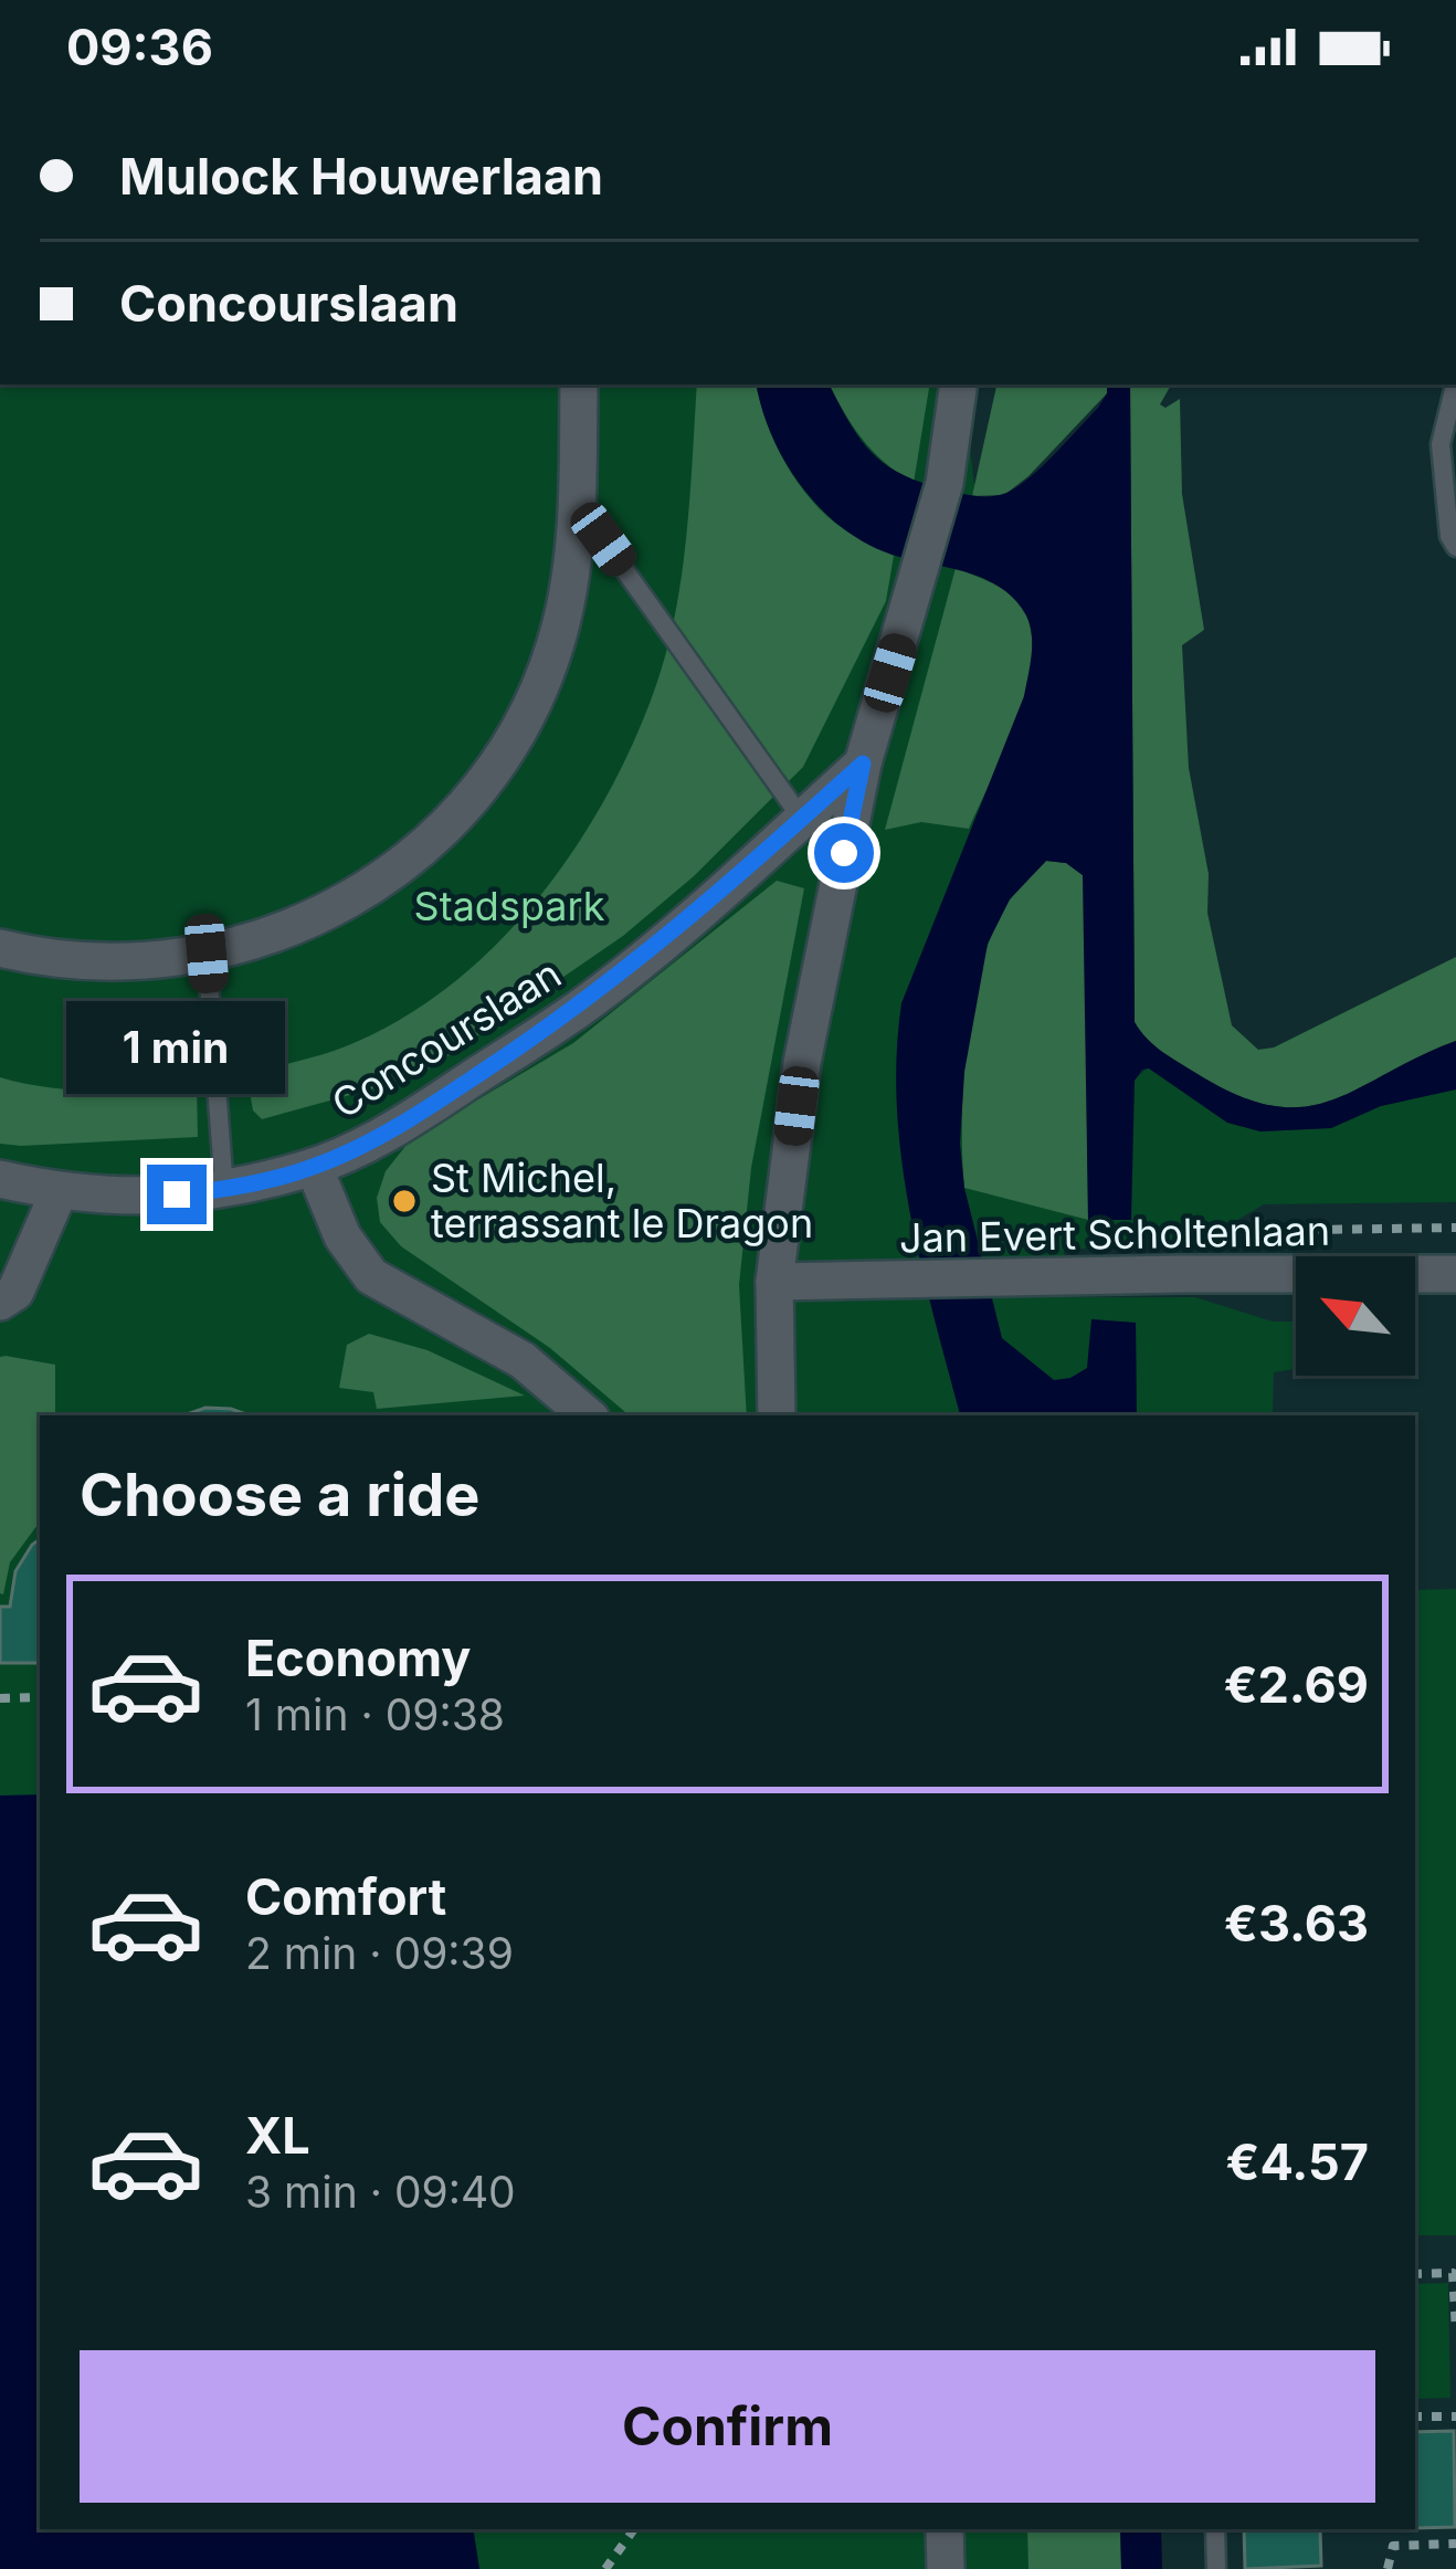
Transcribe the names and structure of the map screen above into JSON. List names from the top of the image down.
{
  "streets": {
    "street": ["Concourslaan", "Jan Evert Scholtenlaan"]
  },
  "parks": ["Stadspark"],
  "places": ["St Michel, terrassant le Dragon"],
  "north": "top left",
  "page": {
    "status": "09:36",
    "banner": ["Mulock Houwerlaan", "Concourslaan"],
    "bubble": "1 min",
    "heading": "Choose a ride",
    "list": [
      {
        "name": "Economy",
        "note": "1 min · 09:38",
        "value": "€2.69"
      },
      {
        "name": "Comfort",
        "note": "2 min · 09:39",
        "value": "€3.63"
      },
      {
        "name": "XL",
        "note": "3 min · 09:40",
        "value": "€4.57"
      }
    ],
    "buttons": "Confirm"
  }
}
